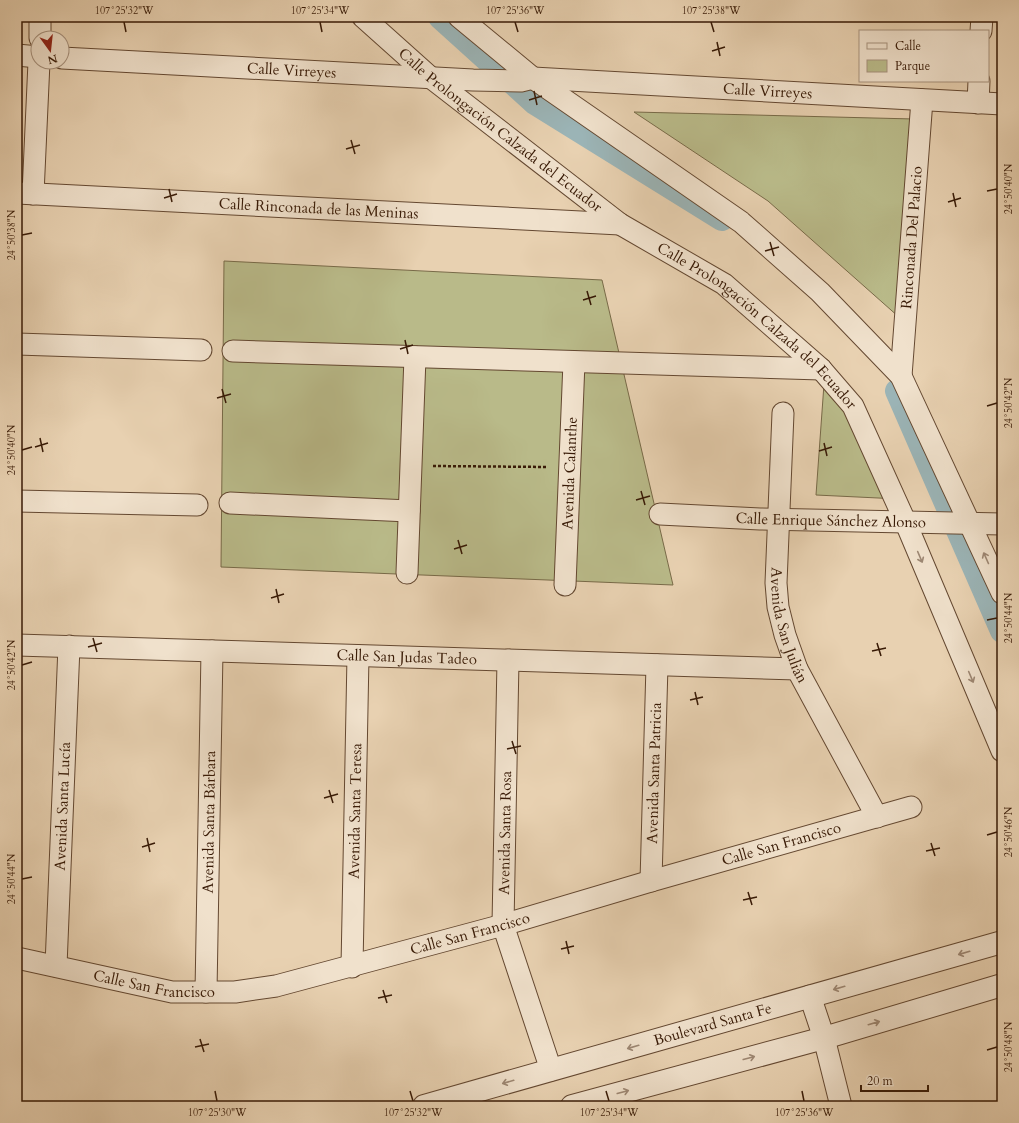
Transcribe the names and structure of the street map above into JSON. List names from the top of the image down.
{
  "streets": {
    "street": [
      "Calle Virreyes",
      "Calle Prolongación Calzada del Ecuador",
      "Calle Rinconada de las Meninas",
      "Rinconada Del Palacio",
      "Avenida Calanthe",
      "Calle Enrique Sánchez Alonso",
      "Avenida San Julián",
      "Calle San Judas Tadeo",
      "Avenida Santa Patricia",
      "Avenida Santa Lucía",
      "Avenida Santa Teresa",
      "Avenida Santa Bárbara",
      "Avenida Santa Rosa",
      "Calle San Francisco",
      "Boulevard Santa Fe"
    ]
  },
  "crossings": [
    ["Calle Virreyes", "Calle Prolongación Calzada del Ecuador"],
    ["Calle Virreyes", "Rinconada Del Palacio"],
    ["Calle Prolongación Calzada del Ecuador", "Calle Rinconada de las Meninas"],
    ["Calle Prolongación Calzada del Ecuador", "Calle Enrique Sánchez Alonso"],
    ["Calle Enrique Sánchez Alonso", "Avenida San Julián"],
    ["Avenida San Julián", "Calle San Judas Tadeo"],
    ["Avenida San Julián", "Calle San Francisco"],
    ["Calle San Judas Tadeo", "Avenida Santa Patricia"],
    ["Calle San Judas Tadeo", "Avenida Santa Lucía"],
    ["Calle San Judas Tadeo", "Avenida Santa Teresa"],
    ["Calle San Judas Tadeo", "Avenida Santa Bárbara"],
    ["Calle San Judas Tadeo", "Avenida Santa Rosa"],
    ["Avenida Santa Patricia", "Calle San Francisco"],
    ["Avenida Santa Lucía", "Calle San Francisco"],
    ["Avenida Santa Teresa", "Calle San Francisco"],
    ["Avenida Santa Bárbara", "Calle San Francisco"],
    ["Avenida Santa Rosa", "Calle San Francisco"],
    ["Avenida Santa Rosa", "Boulevard Santa Fe"]
  ],
  "legend": ["Calle", "Parque"],
  "scale_bar": "20 m",
  "north": "bottom",
  "coordinates": [
    "107°25'32\"W",
    "107°25'34\"W",
    "107°25'36\"W",
    "107°25'38\"W",
    "24°50'40\"N",
    "24°50'38\"N",
    "24°50'42\"N",
    "24°50'44\"N",
    "24°50'46\"N",
    "24°50'48\"N",
    "107°25'30\"W"
  ]
}
